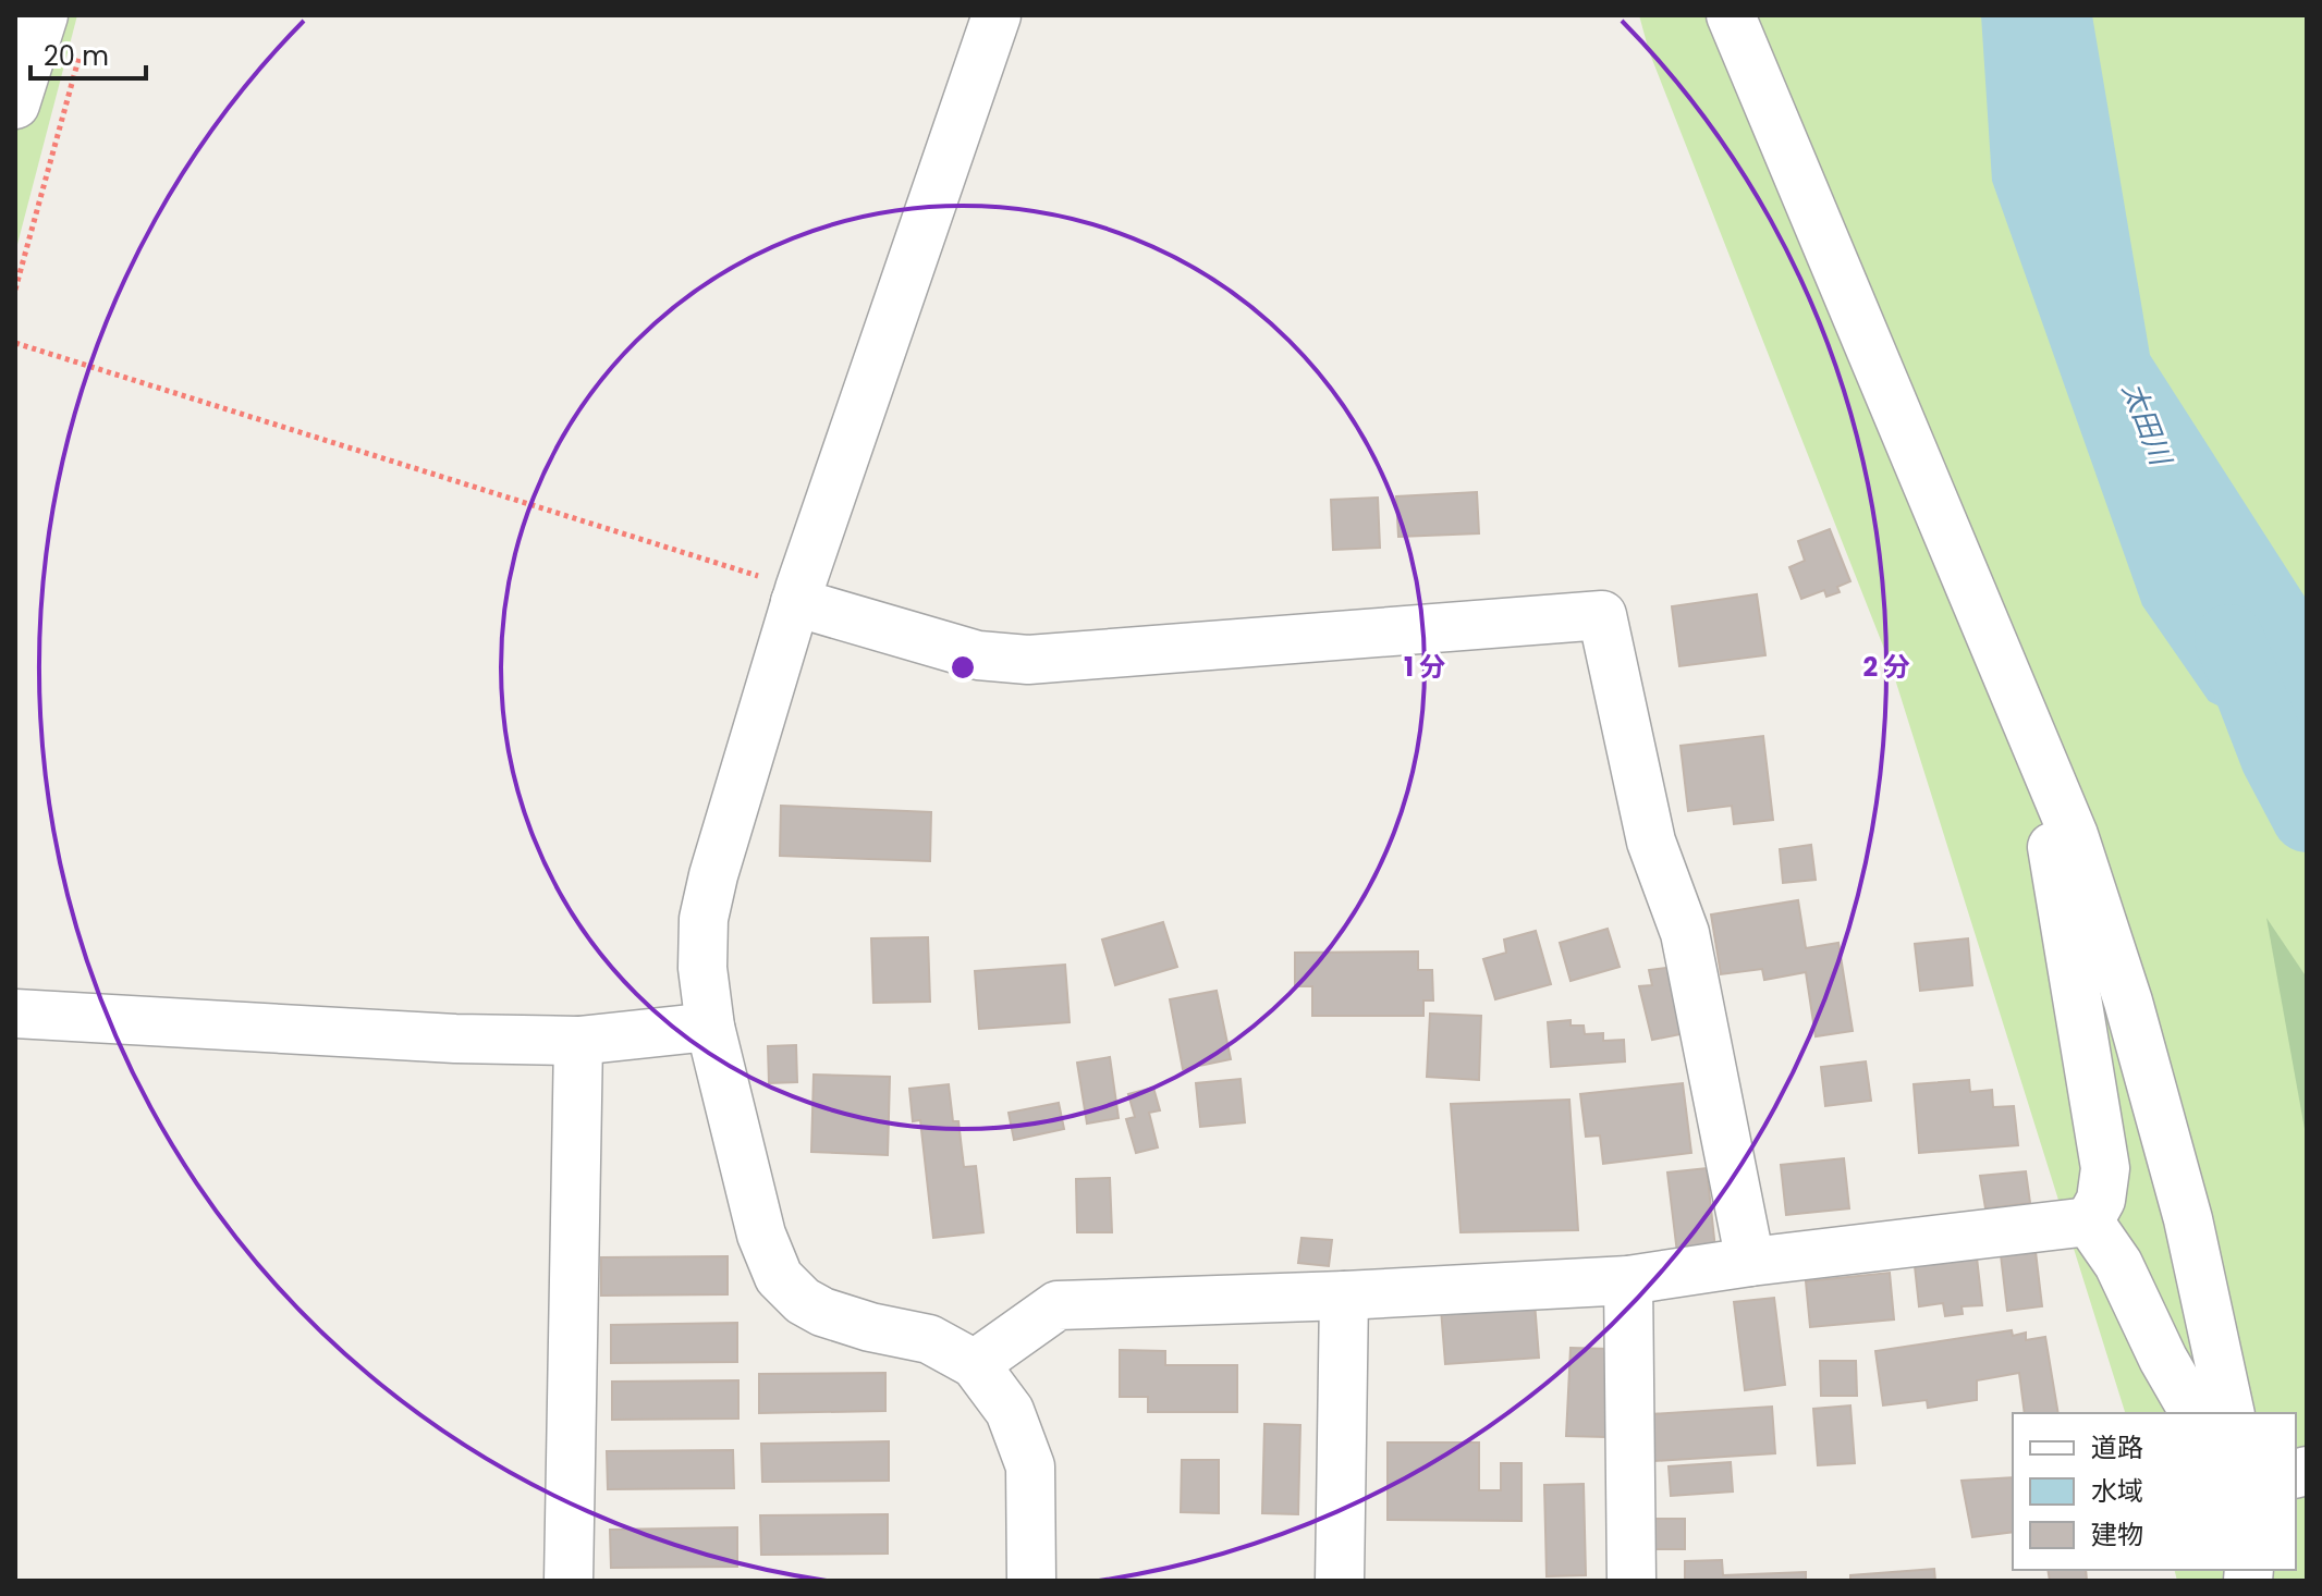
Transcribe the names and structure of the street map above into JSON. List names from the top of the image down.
{
  "water": ["太田川"],
  "legend": ["道路", "水域", "建物"],
  "scale_bar": "20 m",
  "rings": ["1 分", "2 分"]
}
